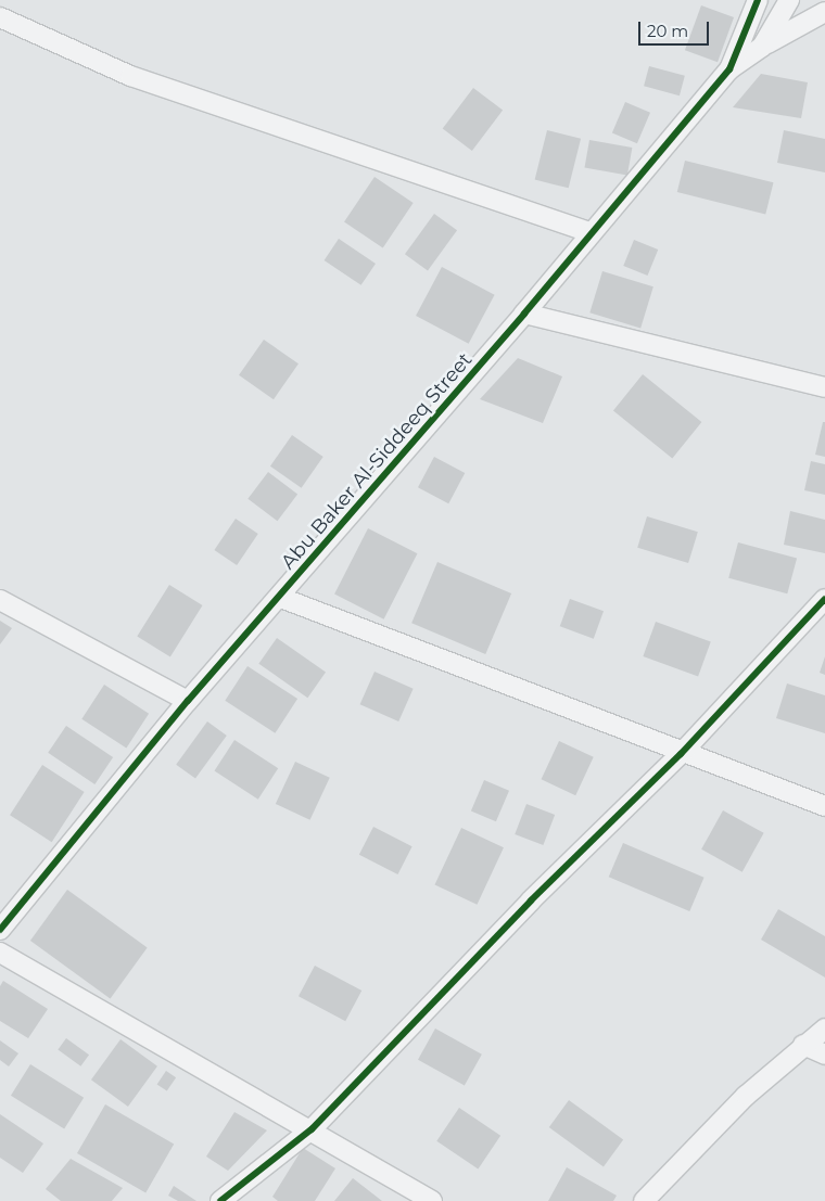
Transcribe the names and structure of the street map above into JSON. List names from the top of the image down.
{
  "streets": {
    "street": ["Abu Baker Al-Siddeeq Street"]
  },
  "scale_bar": "20 m"
}
